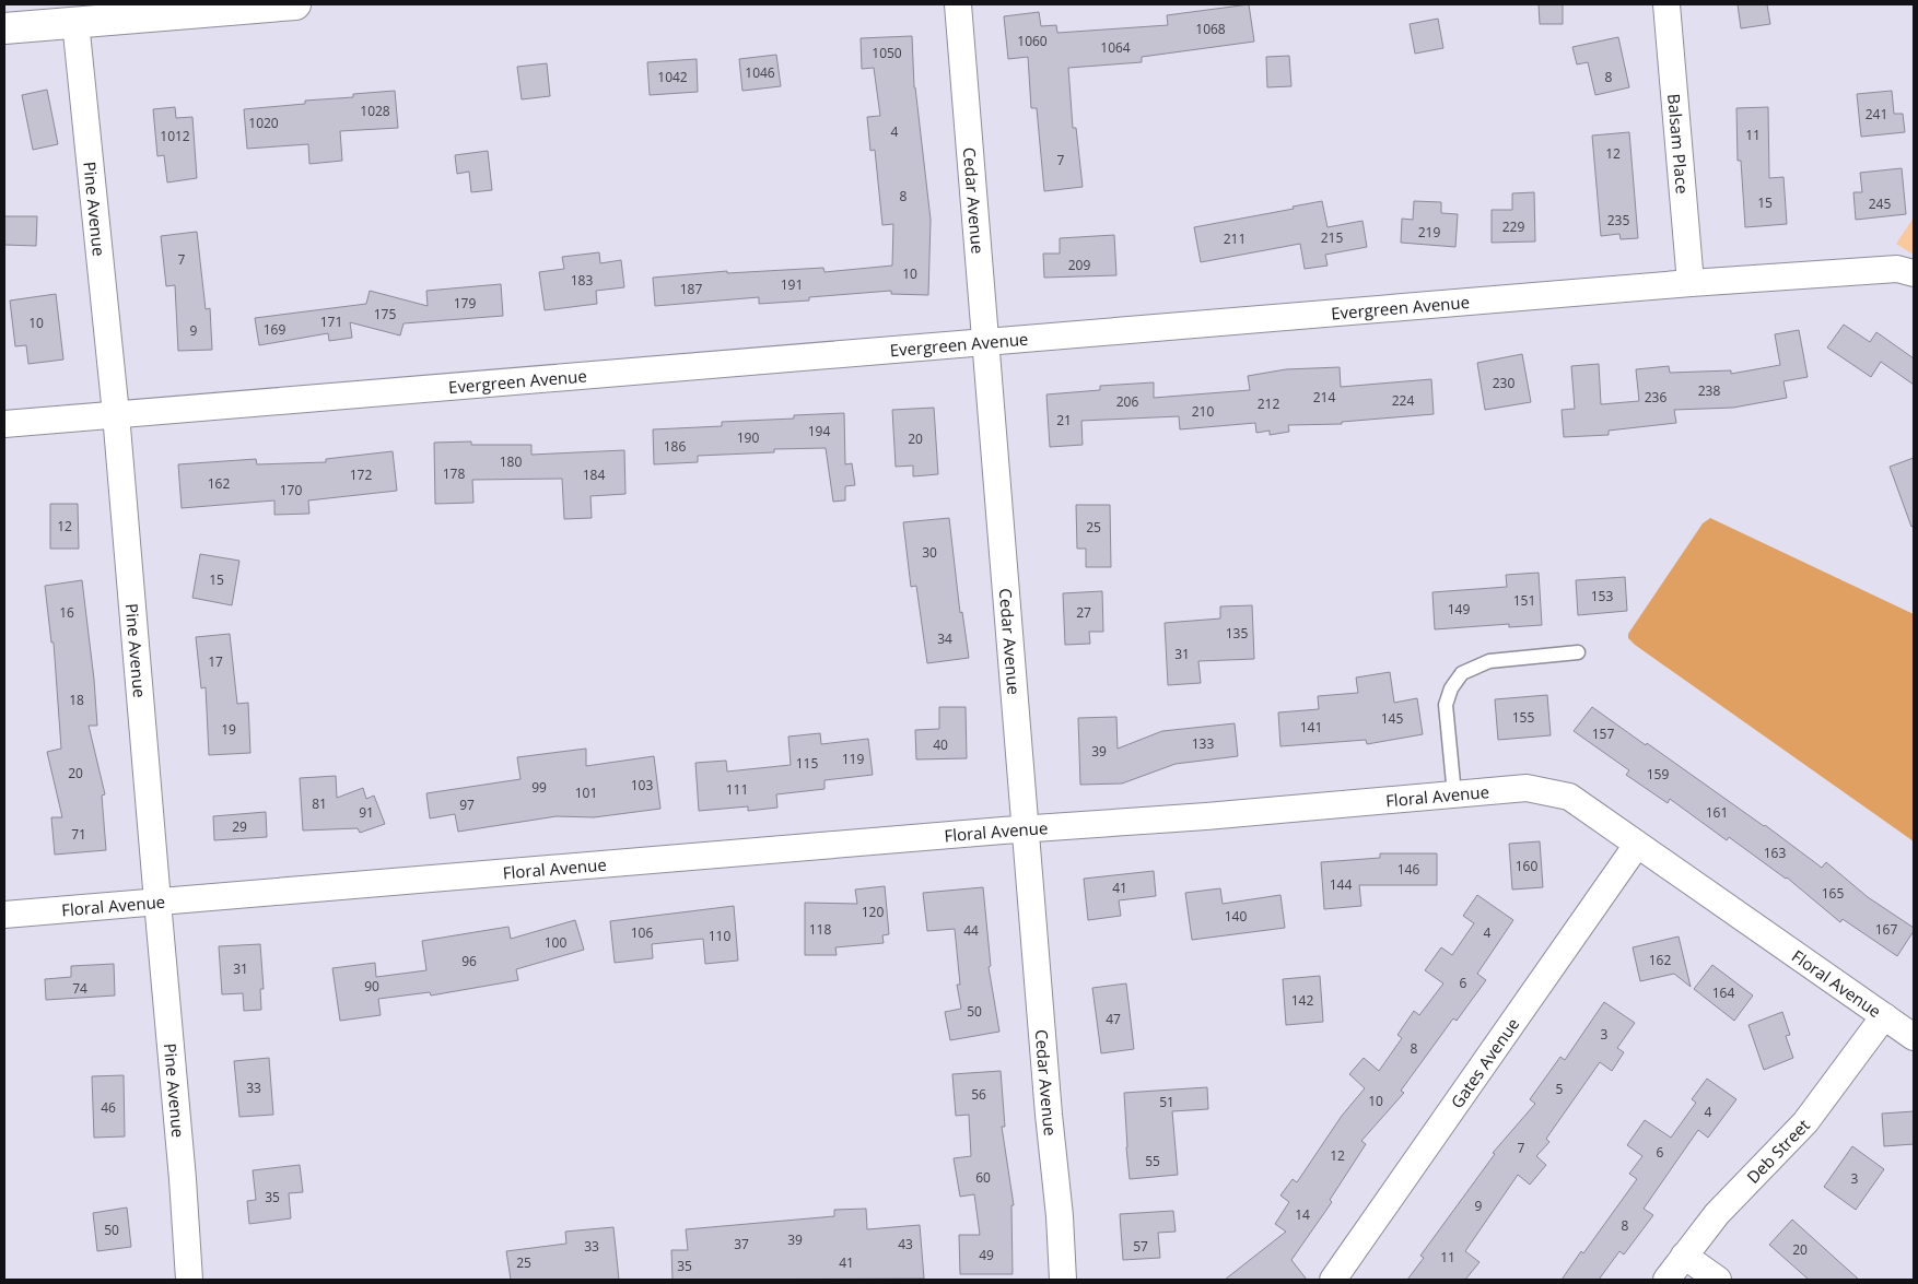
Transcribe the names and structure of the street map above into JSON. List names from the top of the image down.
{
  "streets": {
    "street": [
      "Balsam Place",
      "Cedar Avenue",
      "Pine Avenue",
      "Evergreen Avenue",
      "Floral Avenue",
      "Gates Avenue",
      "Deb Street"
    ]
  },
  "crossings": [
    ["Balsam Place", "Evergreen Avenue"],
    ["Cedar Avenue", "Evergreen Avenue"],
    ["Cedar Avenue", "Floral Avenue"],
    ["Pine Avenue", "Evergreen Avenue"],
    ["Pine Avenue", "Floral Avenue"],
    ["Floral Avenue", "Gates Avenue"],
    ["Floral Avenue", "Deb Street"]
  ],
  "house_numbers": [
    "1068",
    "1060",
    "1064",
    "1050",
    "1046",
    "1042",
    "8",
    "1028",
    "241",
    "1020",
    "4",
    "11",
    "1012",
    "12",
    "7",
    "8",
    "15",
    "245",
    "235",
    "229",
    "219",
    "215",
    "211",
    "7",
    "209",
    "10",
    "183",
    "191",
    "187",
    "179",
    "175",
    "171",
    "10",
    "169",
    "9",
    "230",
    "238",
    "214",
    "236",
    "224",
    "206",
    "212",
    "210",
    "21",
    "194",
    "190",
    "20",
    "186",
    "180",
    "178",
    "172",
    "184",
    "162",
    "170",
    "12",
    "25",
    "30",
    "15",
    "153",
    "151",
    "149",
    "16",
    "27",
    "135",
    "34",
    "31",
    "17",
    "18",
    "155",
    "145",
    "141",
    "19",
    "157",
    "133",
    "40",
    "39",
    "119",
    "115",
    "20",
    "159",
    "103",
    "99",
    "111",
    "101",
    "81",
    "97",
    "91",
    "161",
    "29",
    "71",
    "163",
    "160",
    "146",
    "144",
    "41",
    "165",
    "120",
    "140",
    "118",
    "167",
    "44",
    "106",
    "4",
    "110",
    "100",
    "162",
    "96",
    "31",
    "6",
    "90",
    "74",
    "164",
    "142",
    "50",
    "47",
    "3",
    "8",
    "33",
    "5",
    "56",
    "10",
    "51",
    "46",
    "4",
    "7",
    "6",
    "12",
    "55",
    "60",
    "3",
    "35",
    "9",
    "14",
    "8",
    "50",
    "39",
    "37",
    "43",
    "33",
    "57",
    "20",
    "49",
    "11",
    "25",
    "41",
    "35"
  ]
}
